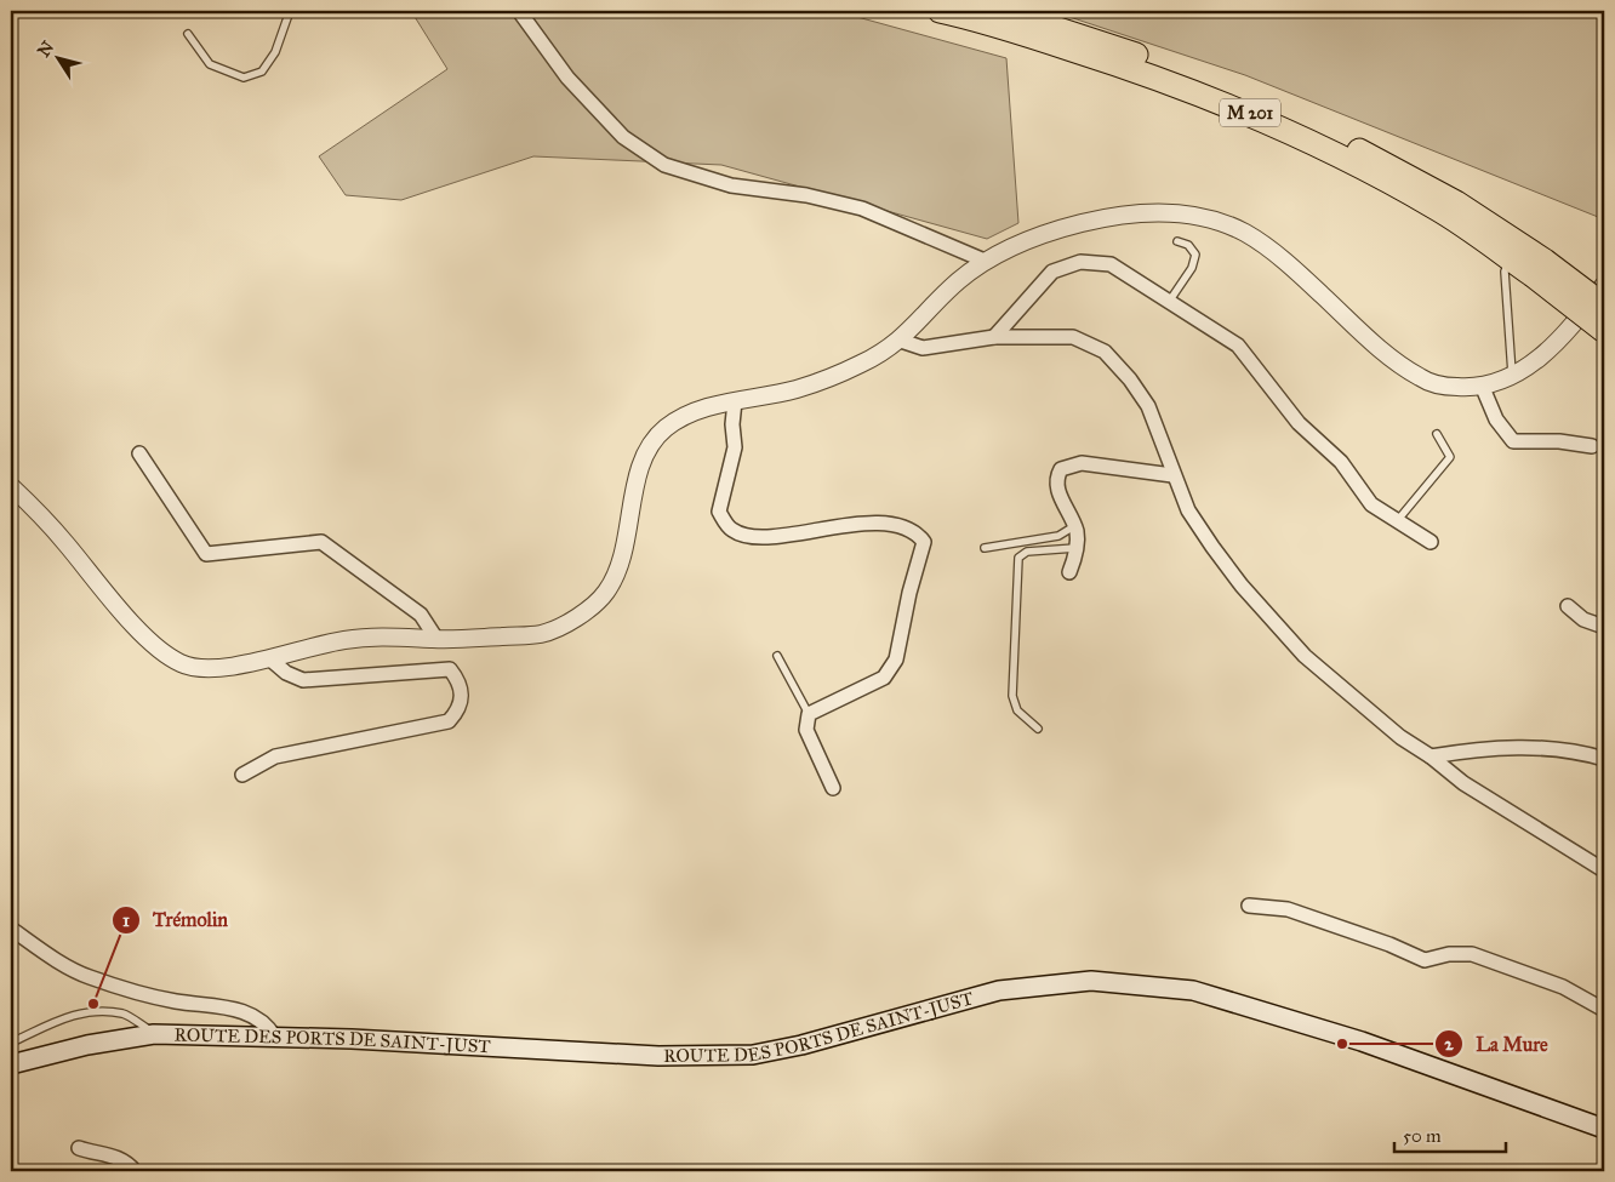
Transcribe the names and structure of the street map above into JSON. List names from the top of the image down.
{
  "streets": {
    "highway": ["M 201"],
    "main road": ["ROUTE DES PORTS DE SAINT-JUST"]
  },
  "places": ["Trémolin", "La Mure"],
  "scale_bar": "50 m",
  "north": "top left"
}
